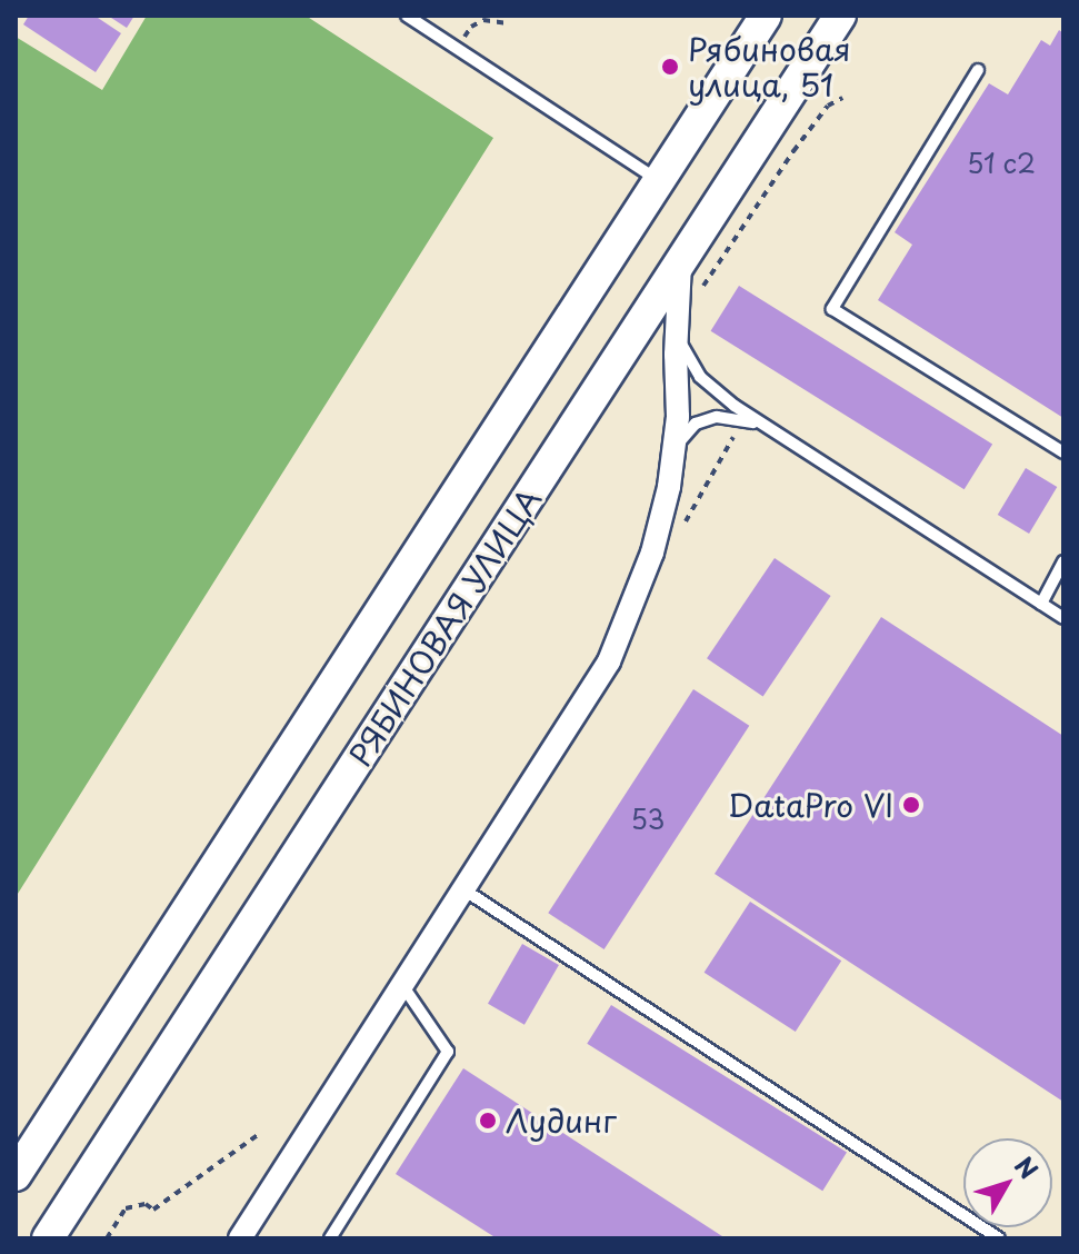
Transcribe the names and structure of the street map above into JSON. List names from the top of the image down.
{
  "streets": {
    "main road": ["РЯБИНОВАЯ УЛИЦА"]
  },
  "places": ["Рябиновая улица, 51", "DataPro VI", "Лудинг"],
  "house_numbers": ["51 с2", "53"],
  "north": "top right"
}
